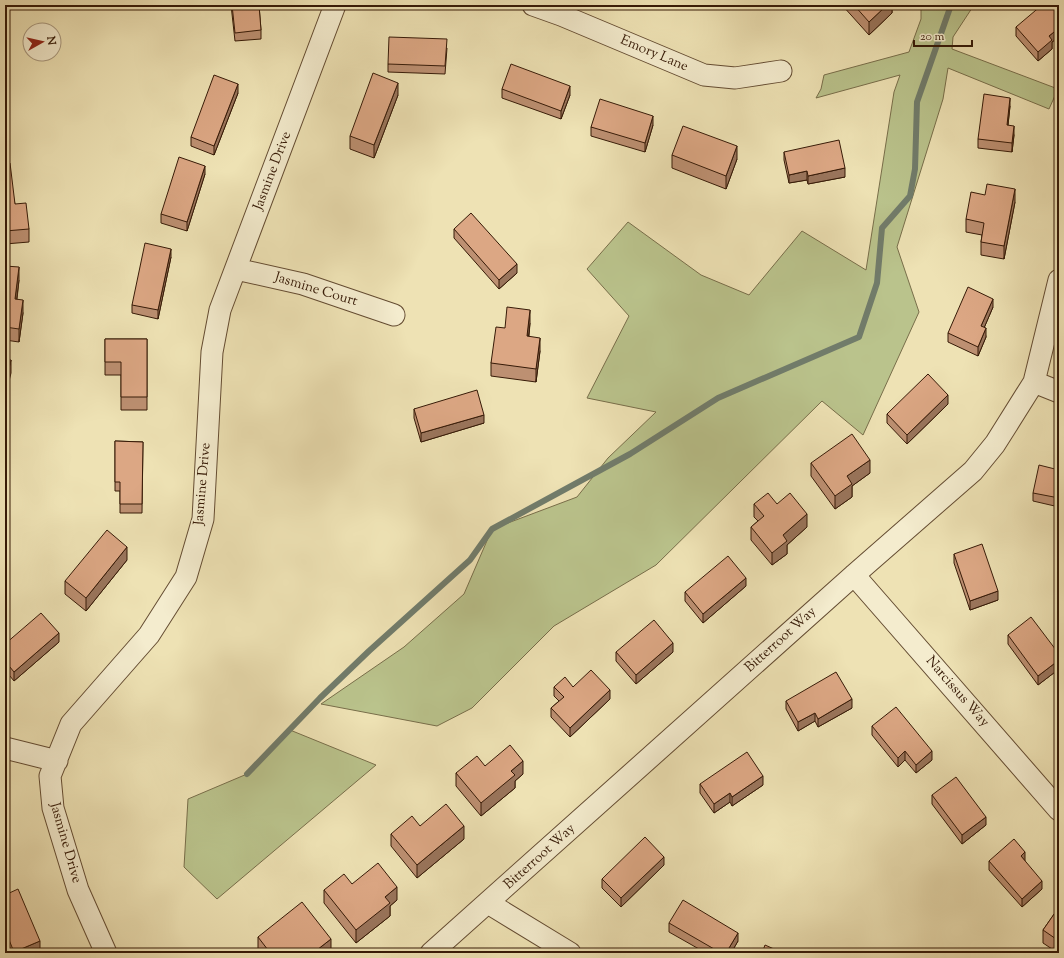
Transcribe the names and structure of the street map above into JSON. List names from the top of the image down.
{
  "streets": {
    "street": [
      "Emory Lane",
      "Jasmine Drive",
      "Jasmine Court",
      "Bitterroot Way",
      "Narcissus Way"
    ]
  },
  "crossings": [
    ["Jasmine Drive", "Jasmine Court"],
    ["Bitterroot Way", "Narcissus Way"]
  ],
  "scale_bar": "20 m",
  "north": "right"
}
